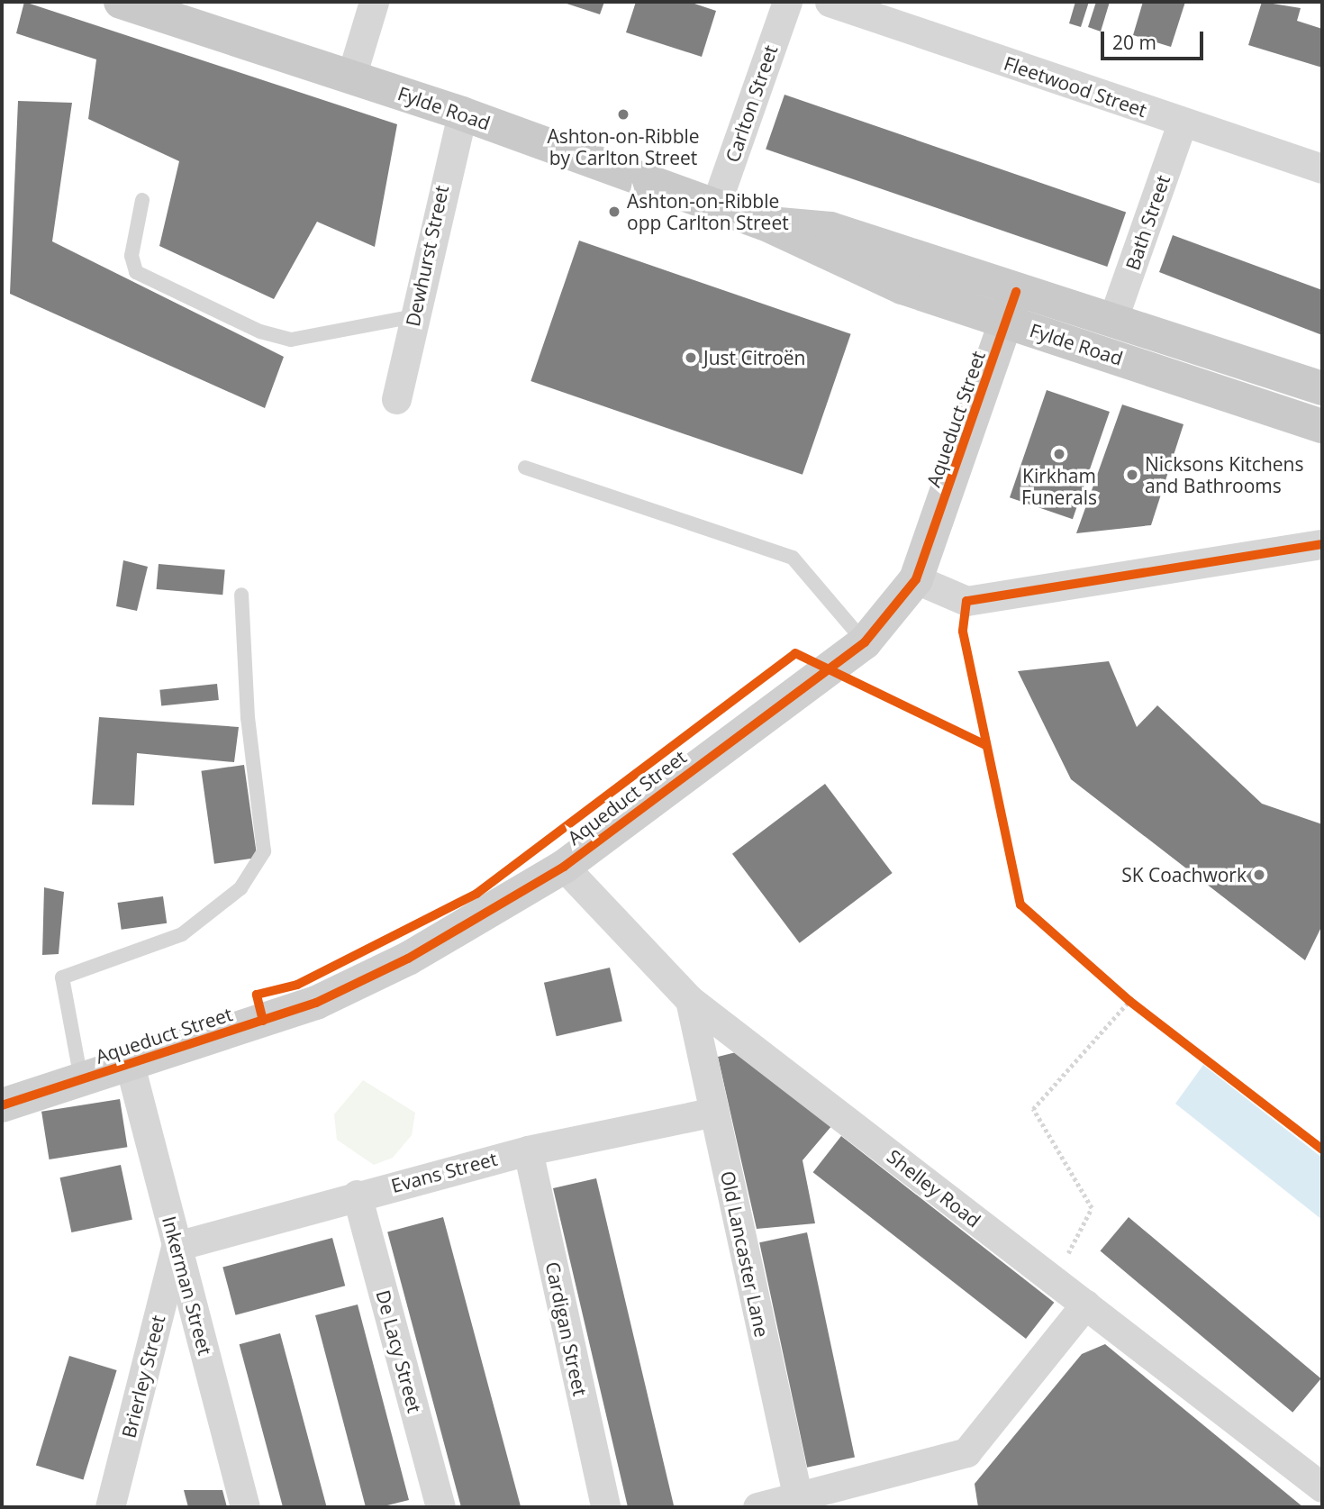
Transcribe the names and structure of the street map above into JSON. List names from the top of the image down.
{
  "streets": {
    "main road": ["Fylde Road"],
    "street": [
      "Fleetwood Street",
      "Carlton Street",
      "Bath Street",
      "Dewhurst Street",
      "Aqueduct Street",
      "Evans Street",
      "Shelley Road",
      "Old Lancaster Lane",
      "Inkerman Street",
      "Cardigan Street",
      "De Lacy Street",
      "Brierley Street"
    ]
  },
  "crossings": [
    ["Fleetwood Street", "Bath Street"],
    ["Carlton Street", "Fylde Road"],
    ["Fylde Road", "Bath Street"],
    ["Fylde Road", "Dewhurst Street"],
    ["Fylde Road", "Aqueduct Street"],
    ["Aqueduct Street", "Shelley Road"],
    ["Aqueduct Street", "Inkerman Street"],
    ["Evans Street", "Old Lancaster Lane"],
    ["Evans Street", "Inkerman Street"],
    ["Evans Street", "Cardigan Street"],
    ["Evans Street", "De Lacy Street"],
    ["Evans Street", "Brierley Street"],
    ["Shelley Road", "Old Lancaster Lane"],
    ["Inkerman Street", "Brierley Street"]
  ],
  "places": [
    "Ashton-on-Ribble by Carlton Street",
    "Ashton-on-Ribble opp Carlton Street",
    "Just Citroën",
    "Kirkham Funerals",
    "Nicksons Kitchens and Bathrooms",
    "SK Coachwork"
  ],
  "scale_bar": "20 m"
}
